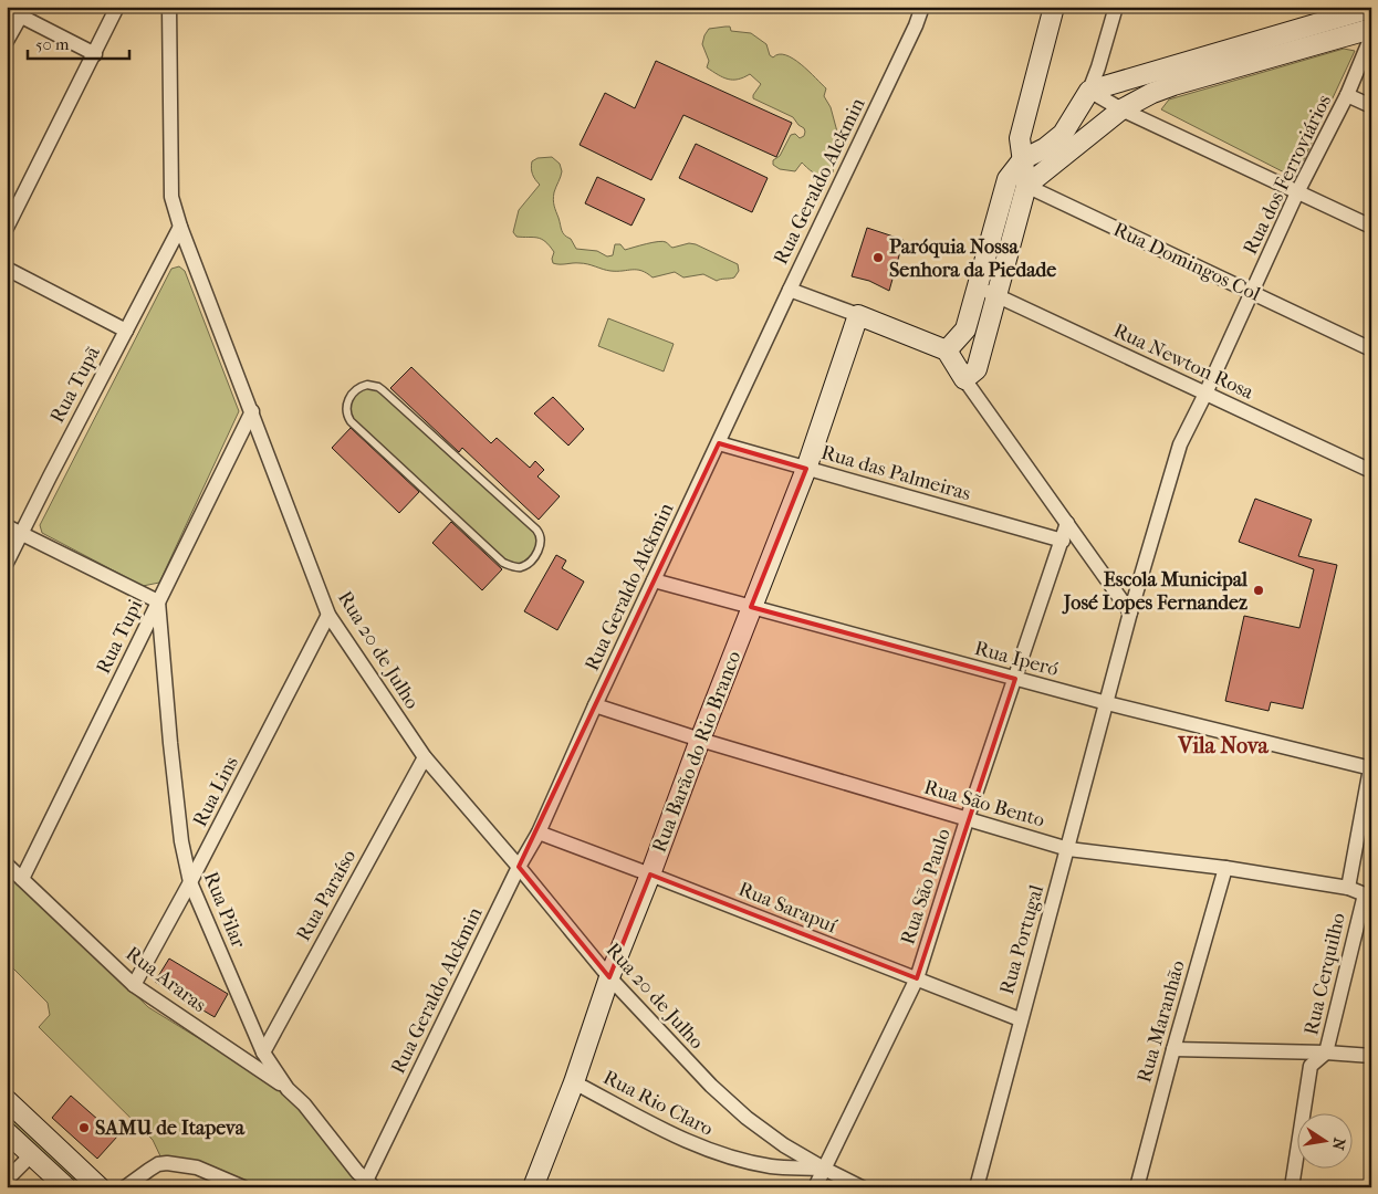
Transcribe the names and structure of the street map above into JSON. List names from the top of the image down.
{
  "streets": {
    "street": [
      "Rua dos Ferroviários",
      "Rua Geraldo Alckmin",
      "Rua Domingos Col",
      "Rua Newton Rosa",
      "Rua Tupã",
      "Rua das Palmeiras",
      "Rua Tupi",
      "Rua 20 de Julho",
      "Rua Iperó",
      "Rua Barão do Rio Branco",
      "Rua Lins",
      "Rua São Bento",
      "Rua São Paulo",
      "Rua Paraíso",
      "Rua Sarapuí",
      "Rua Pilar",
      "Rua Portugal",
      "Rua Cerquilho",
      "Rua Araras",
      "Rua Maranhão",
      "Rua Rio Claro"
    ]
  },
  "crossings": [
    ["Rua dos Ferroviários", "Rua Domingos Col"],
    ["Rua dos Ferroviários", "Rua Newton Rosa"],
    ["Rua dos Ferroviários", "Rua Iperó"],
    ["Rua dos Ferroviários", "Rua Portugal"],
    ["Rua Geraldo Alckmin", "Rua das Palmeiras"],
    ["Rua Geraldo Alckmin", "Rua 20 de Julho"],
    ["Rua Geraldo Alckmin", "Rua Iperó"],
    ["Rua Geraldo Alckmin", "Rua São Bento"],
    ["Rua Geraldo Alckmin", "Rua Sarapuí"],
    ["Rua Geraldo Alckmin", "Rua Pilar"],
    ["Rua Tupã", "Rua 20 de Julho"],
    ["Rua das Palmeiras", "Rua Barão do Rio Branco"],
    ["Rua das Palmeiras", "Rua São Paulo"],
    ["Rua Tupi", "Rua 20 de Julho"],
    ["Rua Tupi", "Rua Pilar"],
    ["Rua Tupi", "Rua Araras"],
    ["Rua 20 de Julho", "Rua Barão do Rio Branco"],
    ["Rua 20 de Julho", "Rua Lins"],
    ["Rua 20 de Julho", "Rua São Paulo"],
    ["Rua 20 de Julho", "Rua Paraíso"],
    ["Rua 20 de Julho", "Rua Rio Claro"],
    ["Rua Iperó", "Rua Barão do Rio Branco"],
    ["Rua Iperó", "Rua São Paulo"],
    ["Rua Iperó", "Rua Portugal"],
    ["Rua Barão do Rio Branco", "Rua São Bento"],
    ["Rua Barão do Rio Branco", "Rua Sarapuí"],
    ["Rua Barão do Rio Branco", "Rua Rio Claro"],
    ["Rua Lins", "Rua Pilar"],
    ["Rua Lins", "Rua Araras"],
    ["Rua São Bento", "Rua São Paulo"],
    ["Rua São Bento", "Rua Portugal"],
    ["Rua São Bento", "Rua Cerquilho"],
    ["Rua São Bento", "Rua Maranhão"],
    ["Rua São Paulo", "Rua Sarapuí"],
    ["Rua São Paulo", "Rua Rio Claro"],
    ["Rua Paraíso", "Rua Pilar"],
    ["Rua Sarapuí", "Rua Portugal"],
    ["Rua Pilar", "Rua Araras"]
  ],
  "districts": ["Vila Nova"],
  "places": ["Paróquia Nossa Senhora da Piedade", "Escola Municipal José Lopes Fernandez", "SAMU de Itapeva"],
  "scale_bar": "50 m",
  "north": "right"
}
